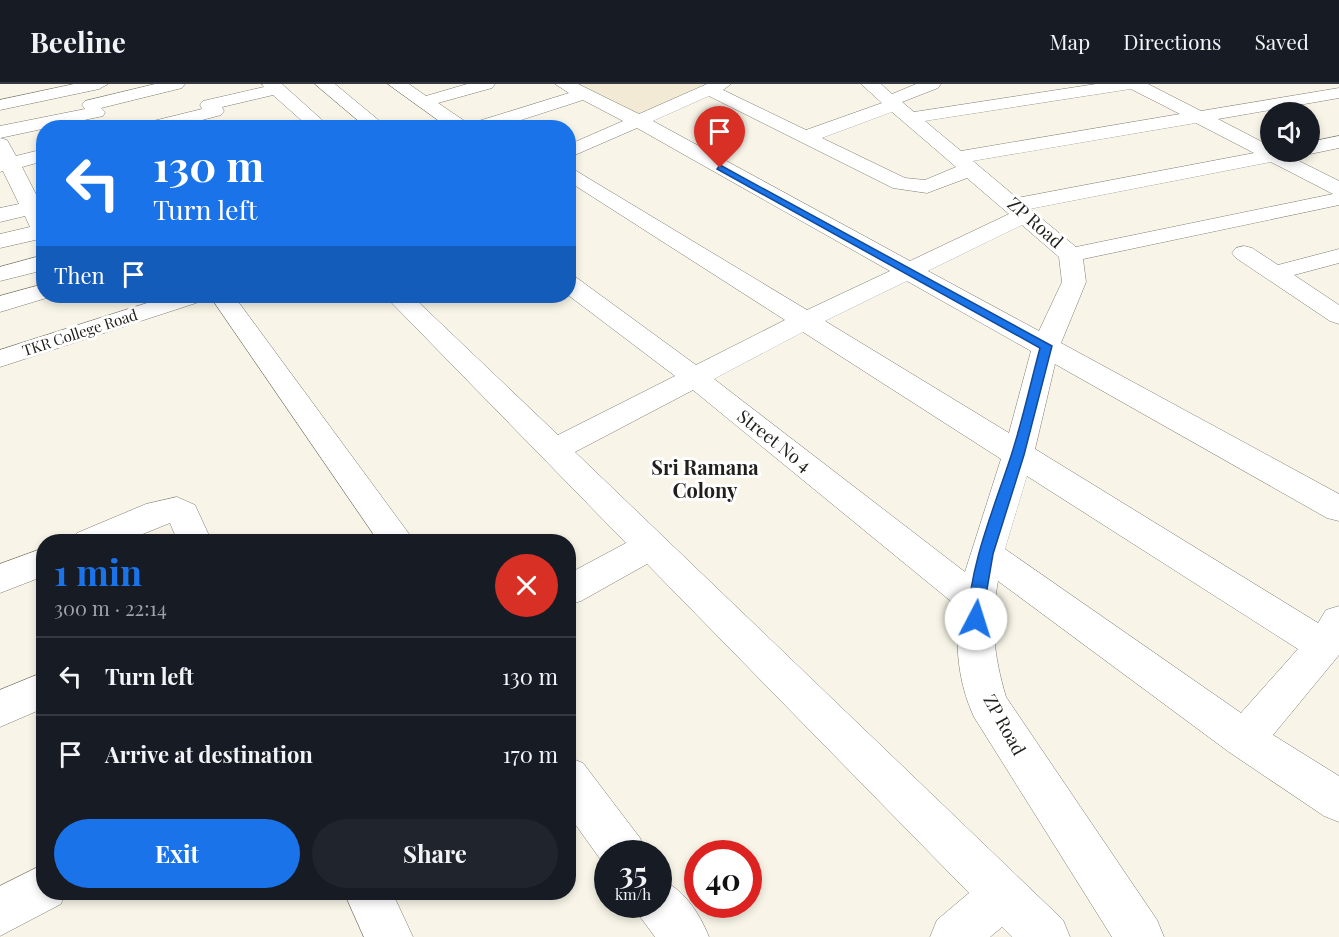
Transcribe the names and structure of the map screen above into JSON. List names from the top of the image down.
{
  "streets": {
    "street": ["ZP Road", "TKR College Road", "Street No 4"]
  },
  "crossings": [
    ["ZP Road", "Street No 4"]
  ],
  "districts": ["Sri Ramana Colony"],
  "page": {
    "header": "Beeline",
    "nav": ["Map", "Directions", "Saved"],
    "turn": ["130 m", "Turn left"],
    "then": "Then",
    "heading": ["1 min", "300 m · 22:14"],
    "list": [
      {
        "name": "Turn left",
        "value": "130 m"
      },
      {
        "name": "Arrive at destination",
        "value": "170 m"
      }
    ],
    "buttons": ["Exit", "Share"],
    "speed": "35 km/h",
    "limit": "40"
  }
}
